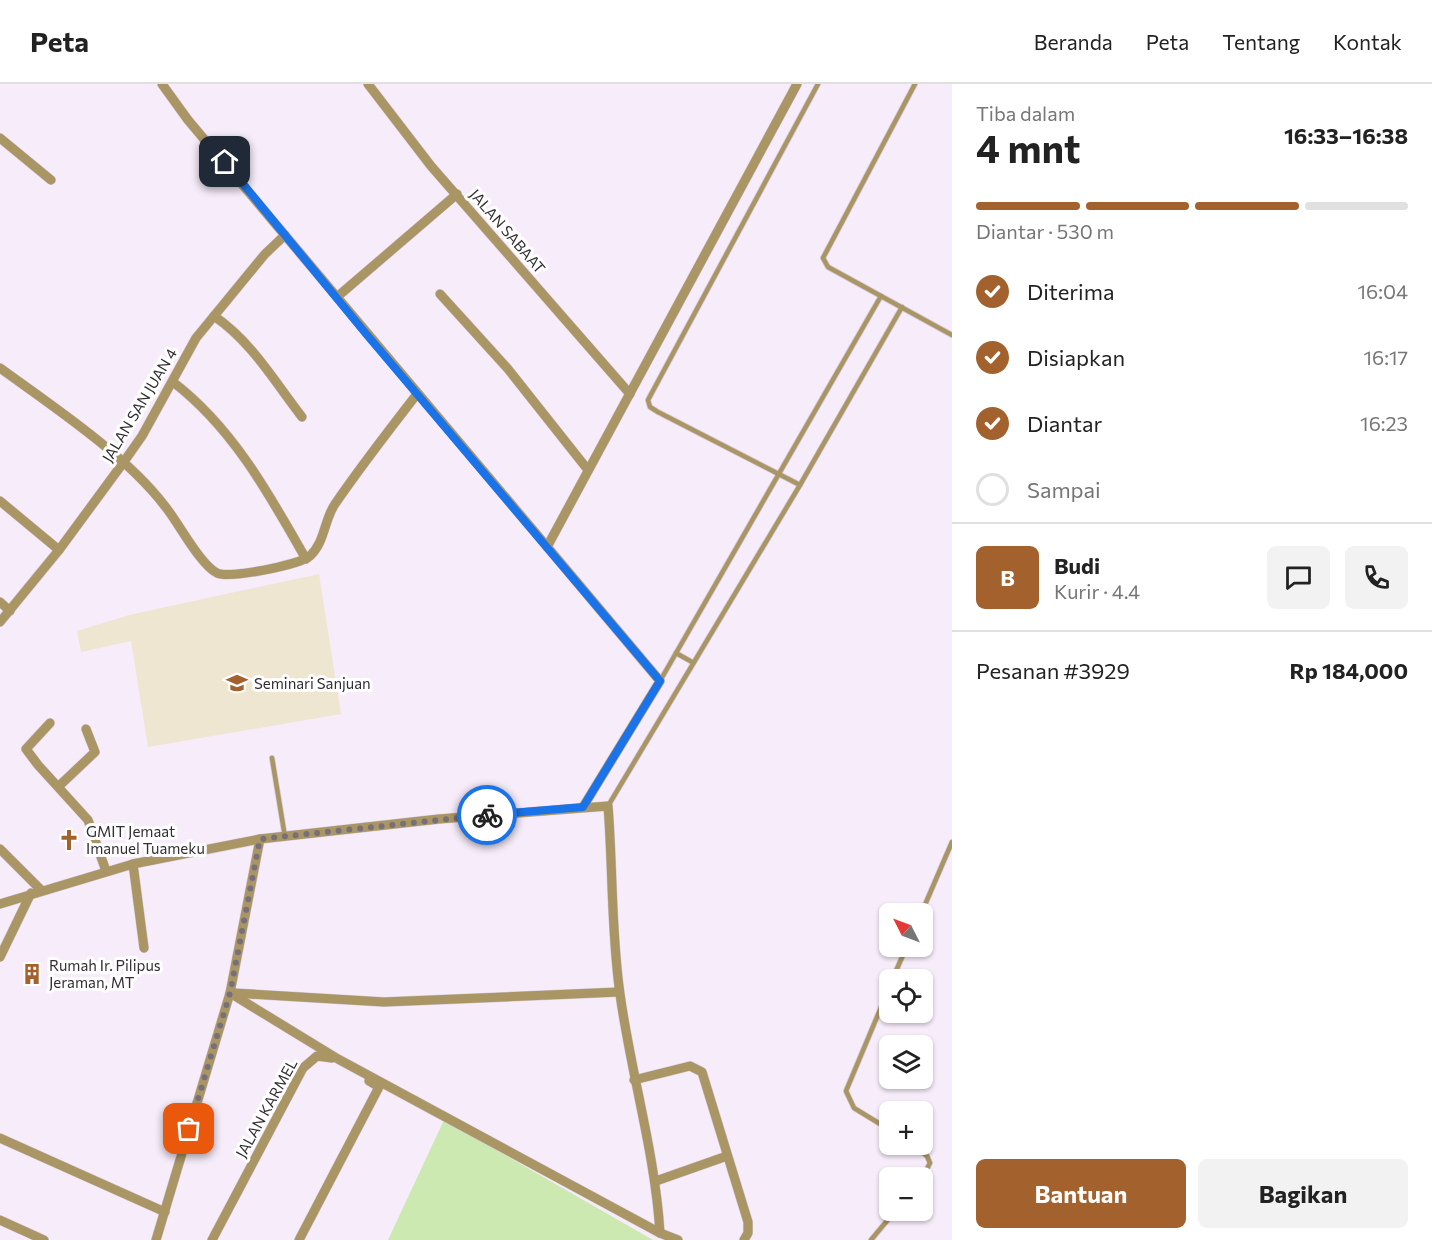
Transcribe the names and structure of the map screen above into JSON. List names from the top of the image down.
{
  "streets": {
    "street": ["JALAN SABAAT", "JALAN SAN JUAN 4", "JALAN KARMEL"]
  },
  "places": {
    "school or university": ["Seminari Sanjuan"],
    "church": ["GMIT Jemaat Imanuel Tuameku"],
    "building": ["Rumah Ir. Pilipus Jeraman, MT"]
  },
  "north": "top left",
  "page": {
    "header": "Peta",
    "nav": [
      "Beranda",
      "Peta",
      "Tentang",
      "Kontak"
    ],
    "heading": ["4 mnt", "Tiba dalam", "16:33–16:38"],
    "panel": [
      "Budi",
      "Kurir · 4.4",
      "Pesanan #3929",
      "Rp 184,000"
    ],
    "bar": "Diantar · 530 m",
    "list": [
      ["Diterima", "16:04"],
      ["Disiapkan", "16:17"],
      ["Diantar", "16:23"],
      "Sampai"
    ],
    "round": "B",
    "map_buttons": ["+", "−"],
    "buttons": ["Bantuan", "Bagikan"]
  }
}
